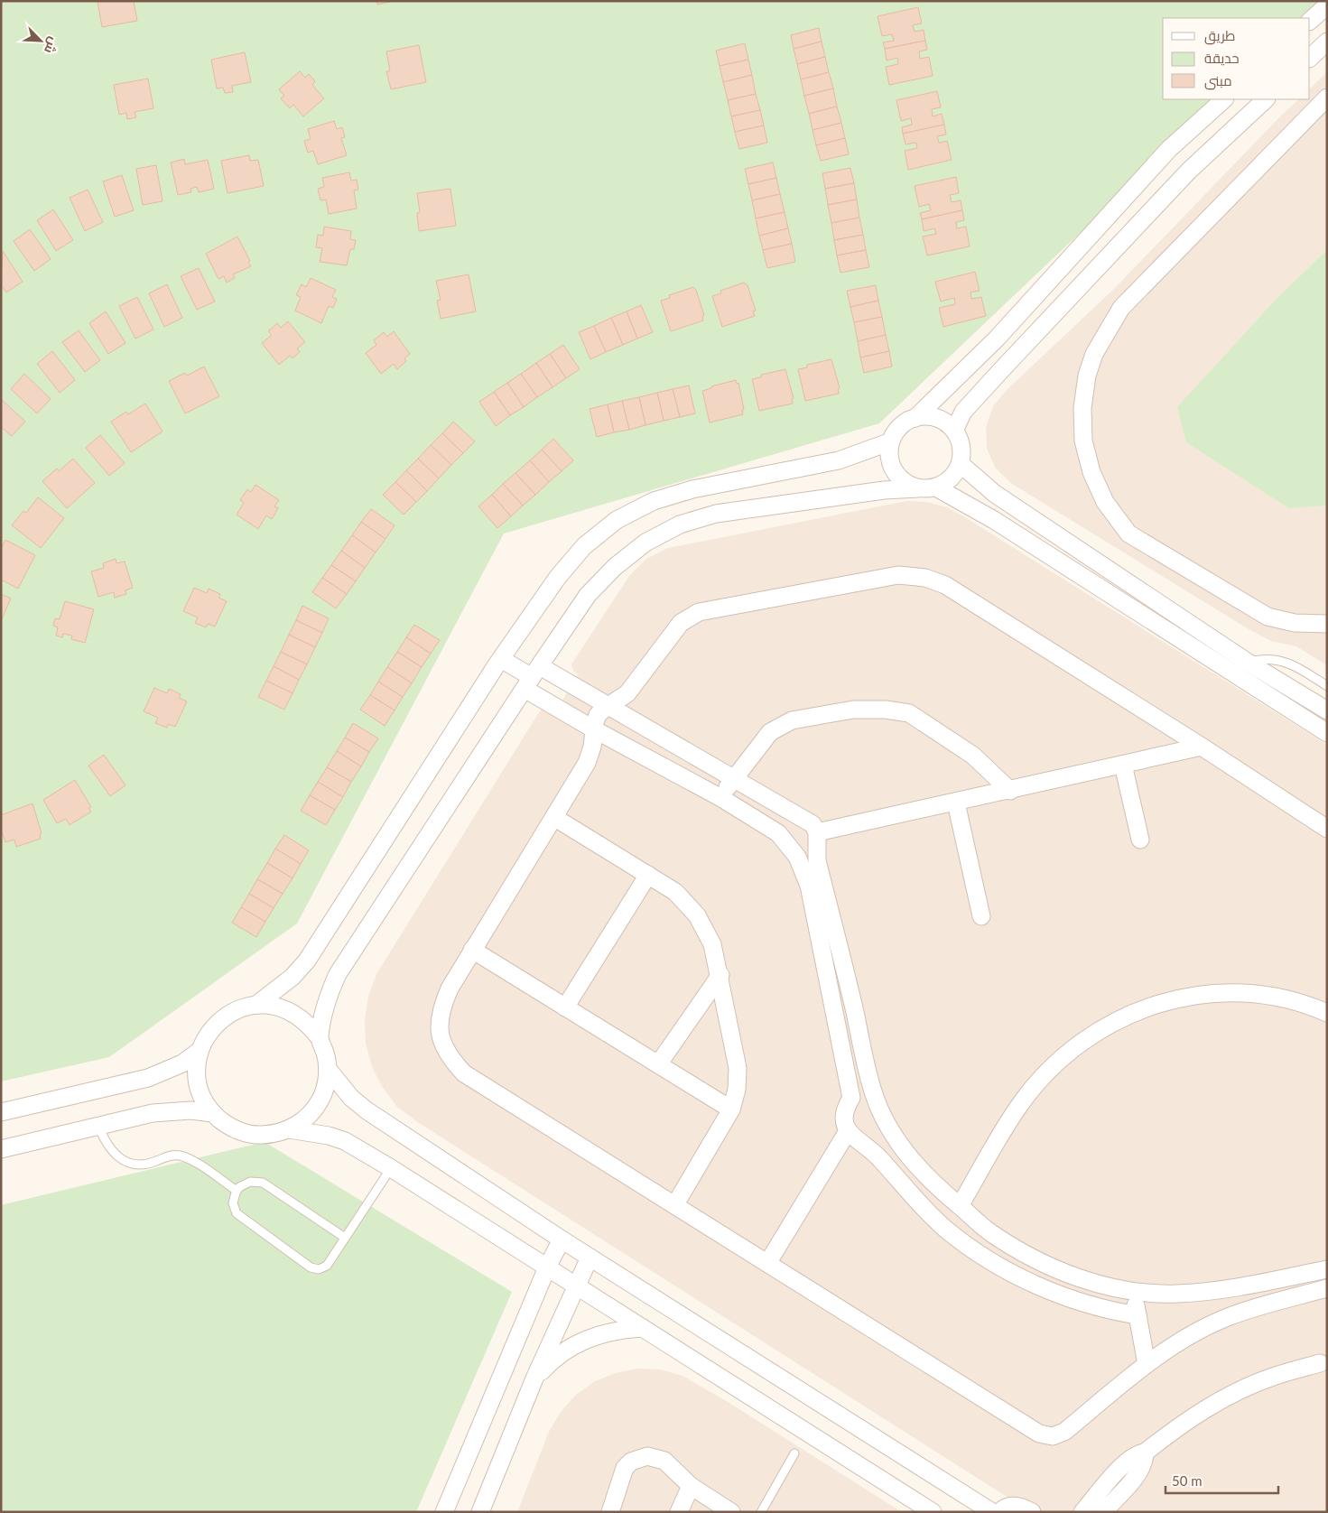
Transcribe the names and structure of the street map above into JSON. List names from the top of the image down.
{
  "legend": ["طريق", "حديقة", "مبنى"],
  "scale_bar": "50 m",
  "north": "bottom right"
}
